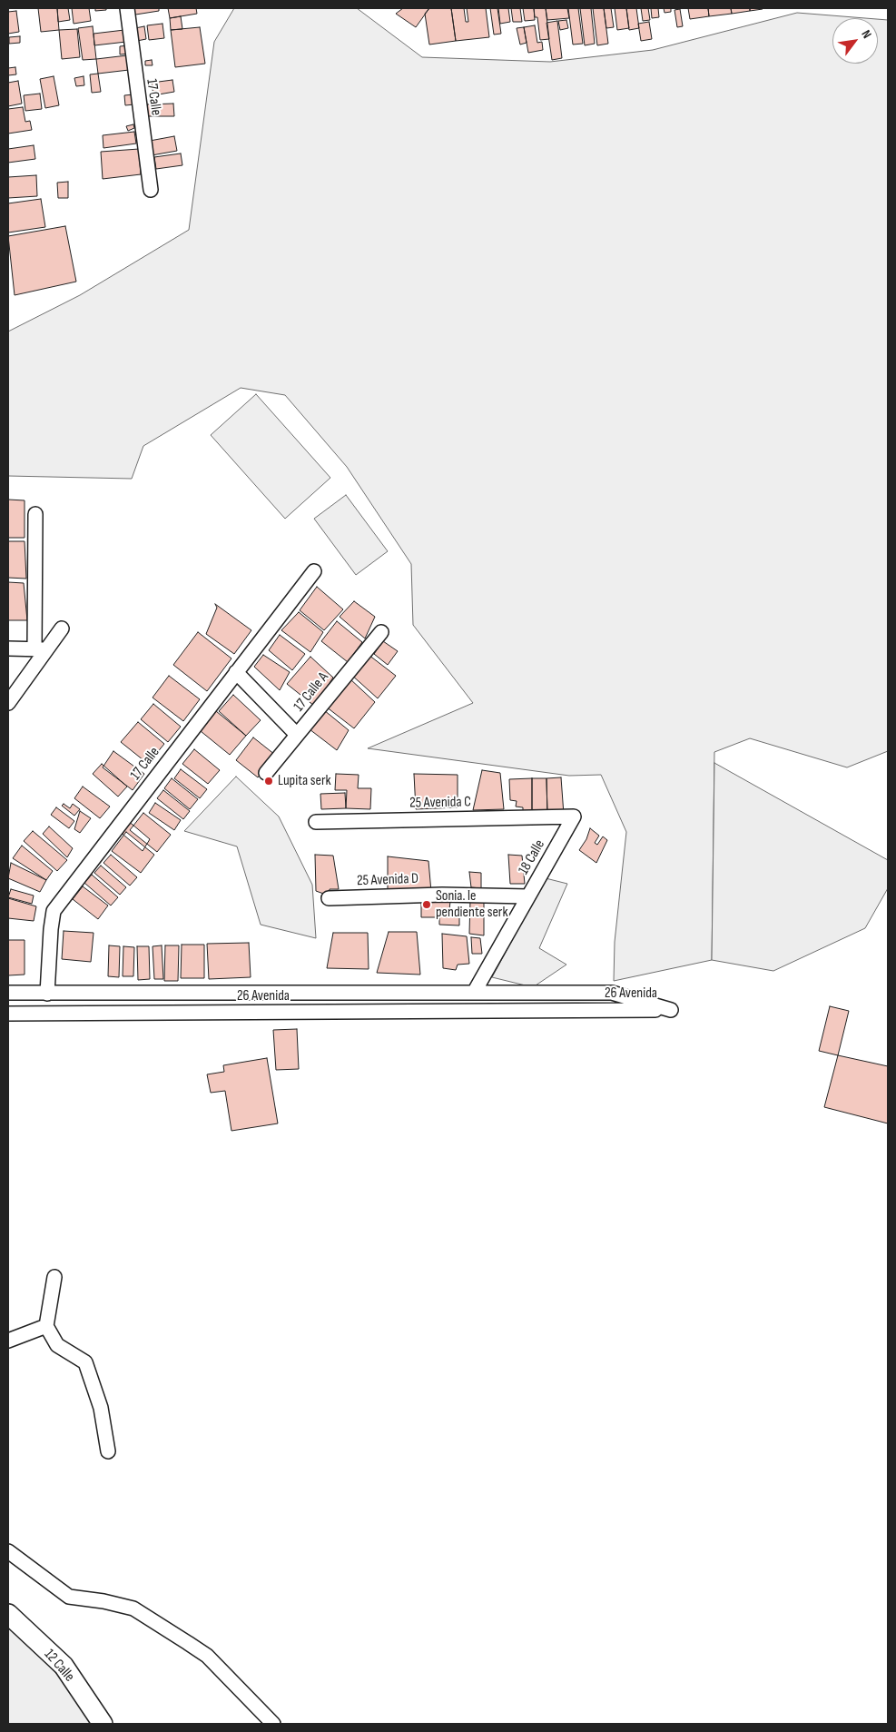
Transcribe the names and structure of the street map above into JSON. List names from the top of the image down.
{
  "streets": {
    "street": [
      "17 Calle",
      "17 Calle A",
      "25 Avenida C",
      "18 Calle",
      "25 Avenida D",
      "26 Avenida",
      "12 Calle"
    ]
  },
  "crossings": [
    ["17 Calle", "26 Avenida"],
    ["25 Avenida C", "18 Calle"],
    ["18 Calle", "25 Avenida D"],
    ["18 Calle", "26 Avenida"]
  ],
  "places": ["Lupita serk", "Sonia. le pendiente serk"],
  "north": "top right"
}
